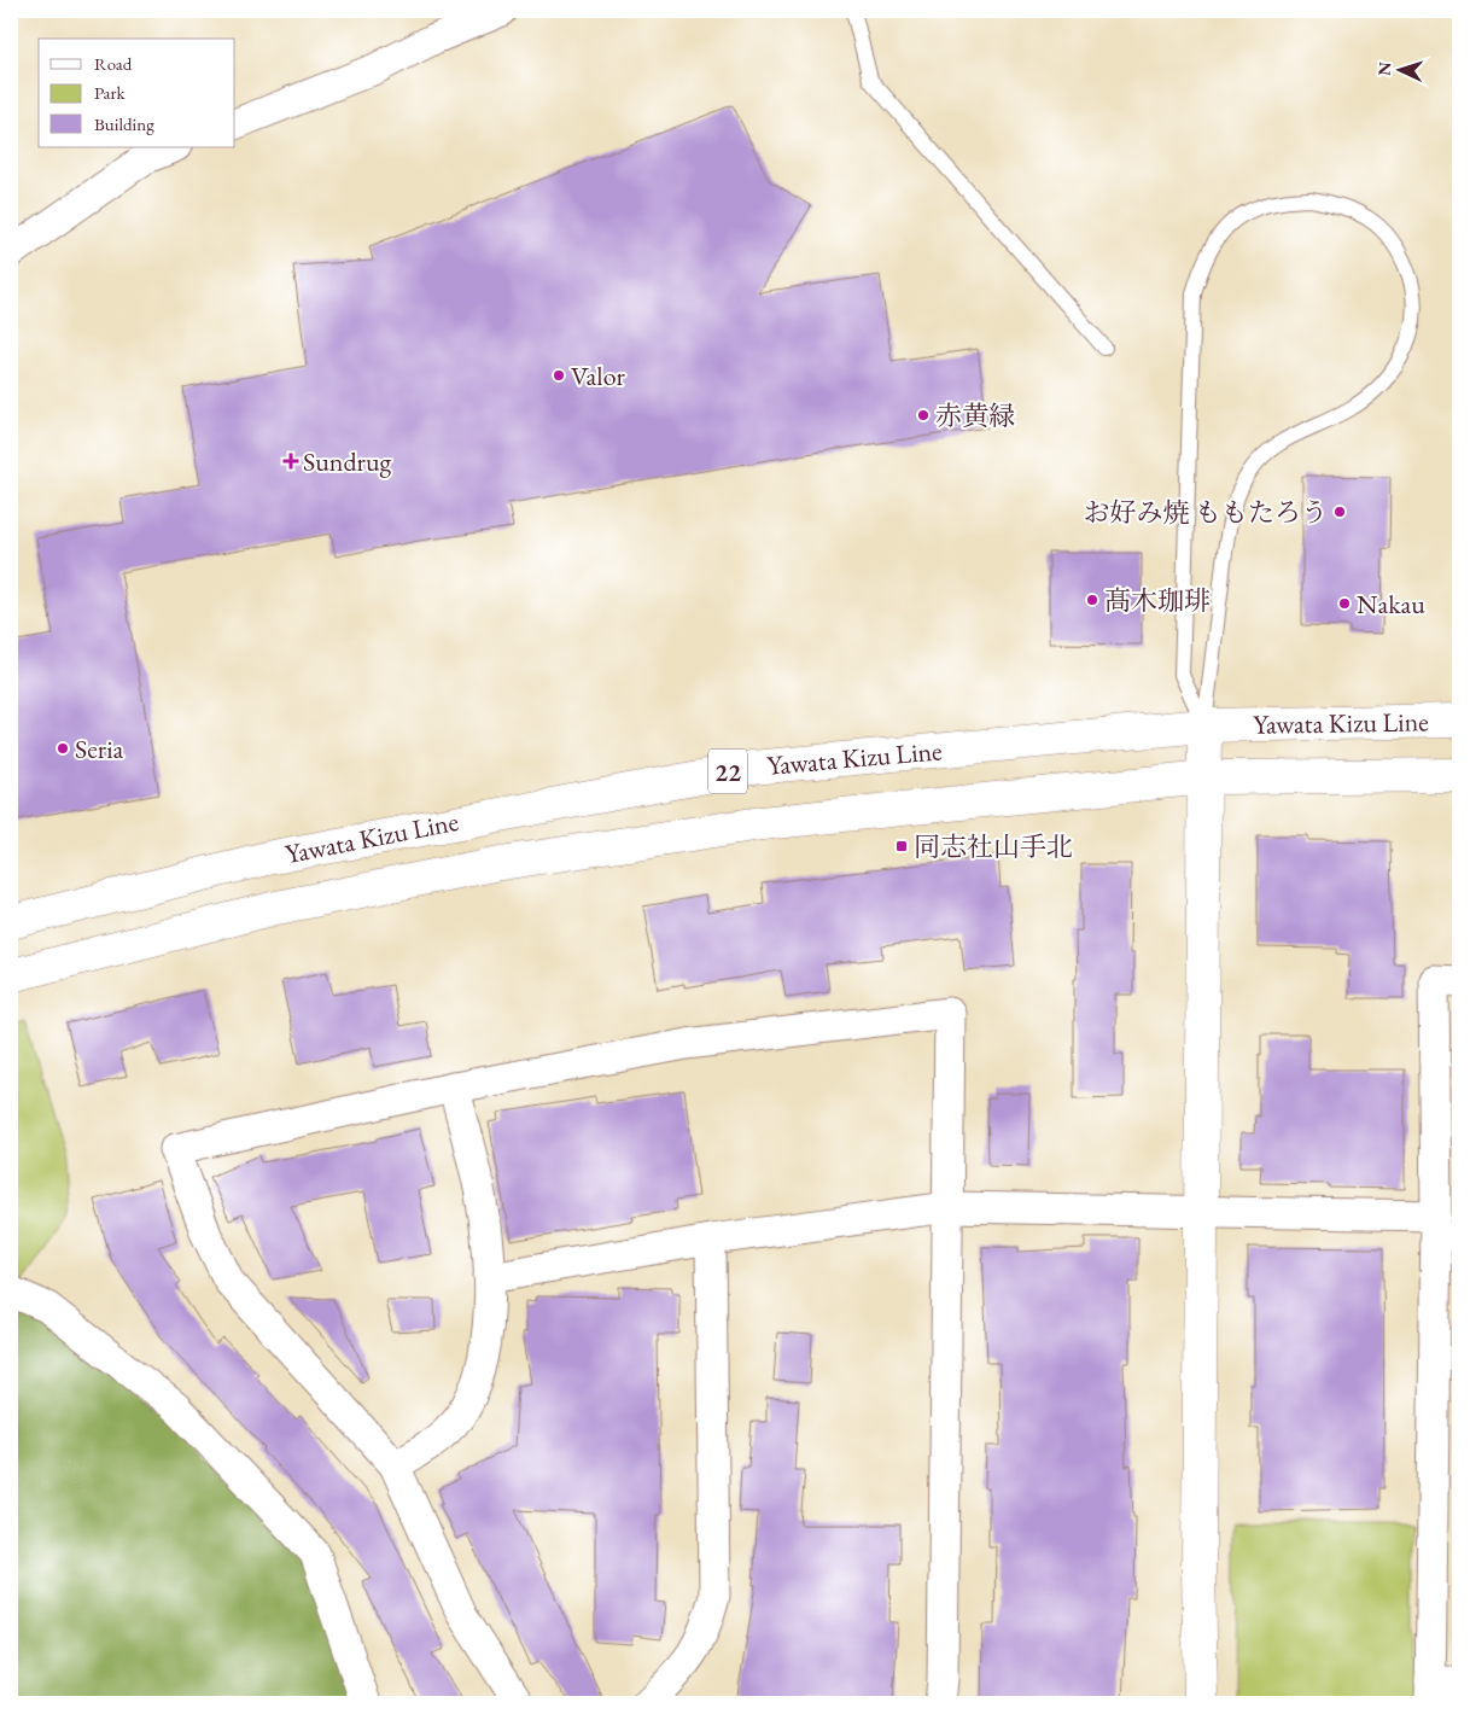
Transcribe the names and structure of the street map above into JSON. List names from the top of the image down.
{
  "streets": {
    "main road": ["Yawata Kizu Line", "22"]
  },
  "places": {
    "other": [
      "Valor",
      "赤黄緑",
      "お好み焼 ももたろう",
      "髙木珈琲",
      "Nakau",
      "Seria"
    ],
    "health": ["Sundrug"],
    "transit": ["同志社山手北"]
  },
  "legend": ["Road", "Park", "Building"],
  "north": "left"
}
